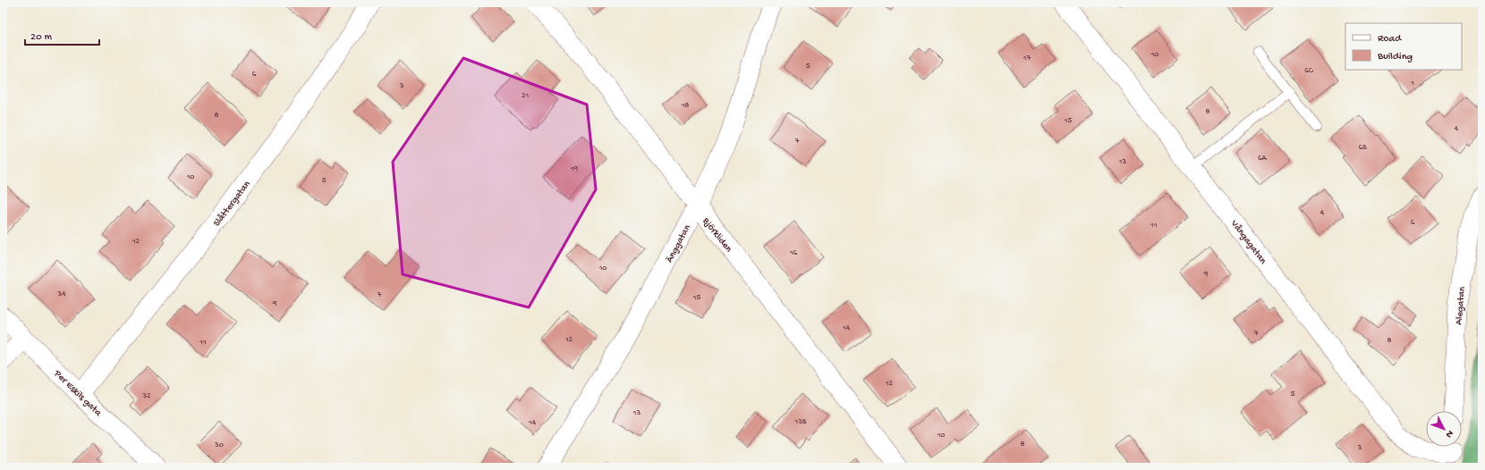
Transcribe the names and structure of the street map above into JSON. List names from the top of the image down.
{
  "streets": {
    "street": [
      "Slåttergatan",
      "Björkliden",
      "Vångagatan",
      "Änggatan",
      "Alegatan",
      "Per Eskils gata"
    ]
  },
  "crossings": [
    ["Slåttergatan", "Per Eskils gata"],
    ["Björkliden", "Änggatan"]
  ],
  "house_numbers": [
    "10",
    "17",
    "5",
    "6C",
    "6",
    "1",
    "3",
    "21",
    "18",
    "8",
    "8",
    "15",
    "4",
    "7",
    "6B",
    "6A",
    "13",
    "19",
    "10",
    "5",
    "4",
    "6",
    "11",
    "12",
    "16",
    "10",
    "9",
    "34",
    "7",
    "15",
    "9",
    "14",
    "7",
    "12",
    "8",
    "11",
    "12",
    "5",
    "32",
    "13",
    "13B",
    "14",
    "10",
    "8",
    "30",
    "3"
  ],
  "legend": ["Road", "Building"],
  "scale_bar": "20 m",
  "north": "bottom right"
}
